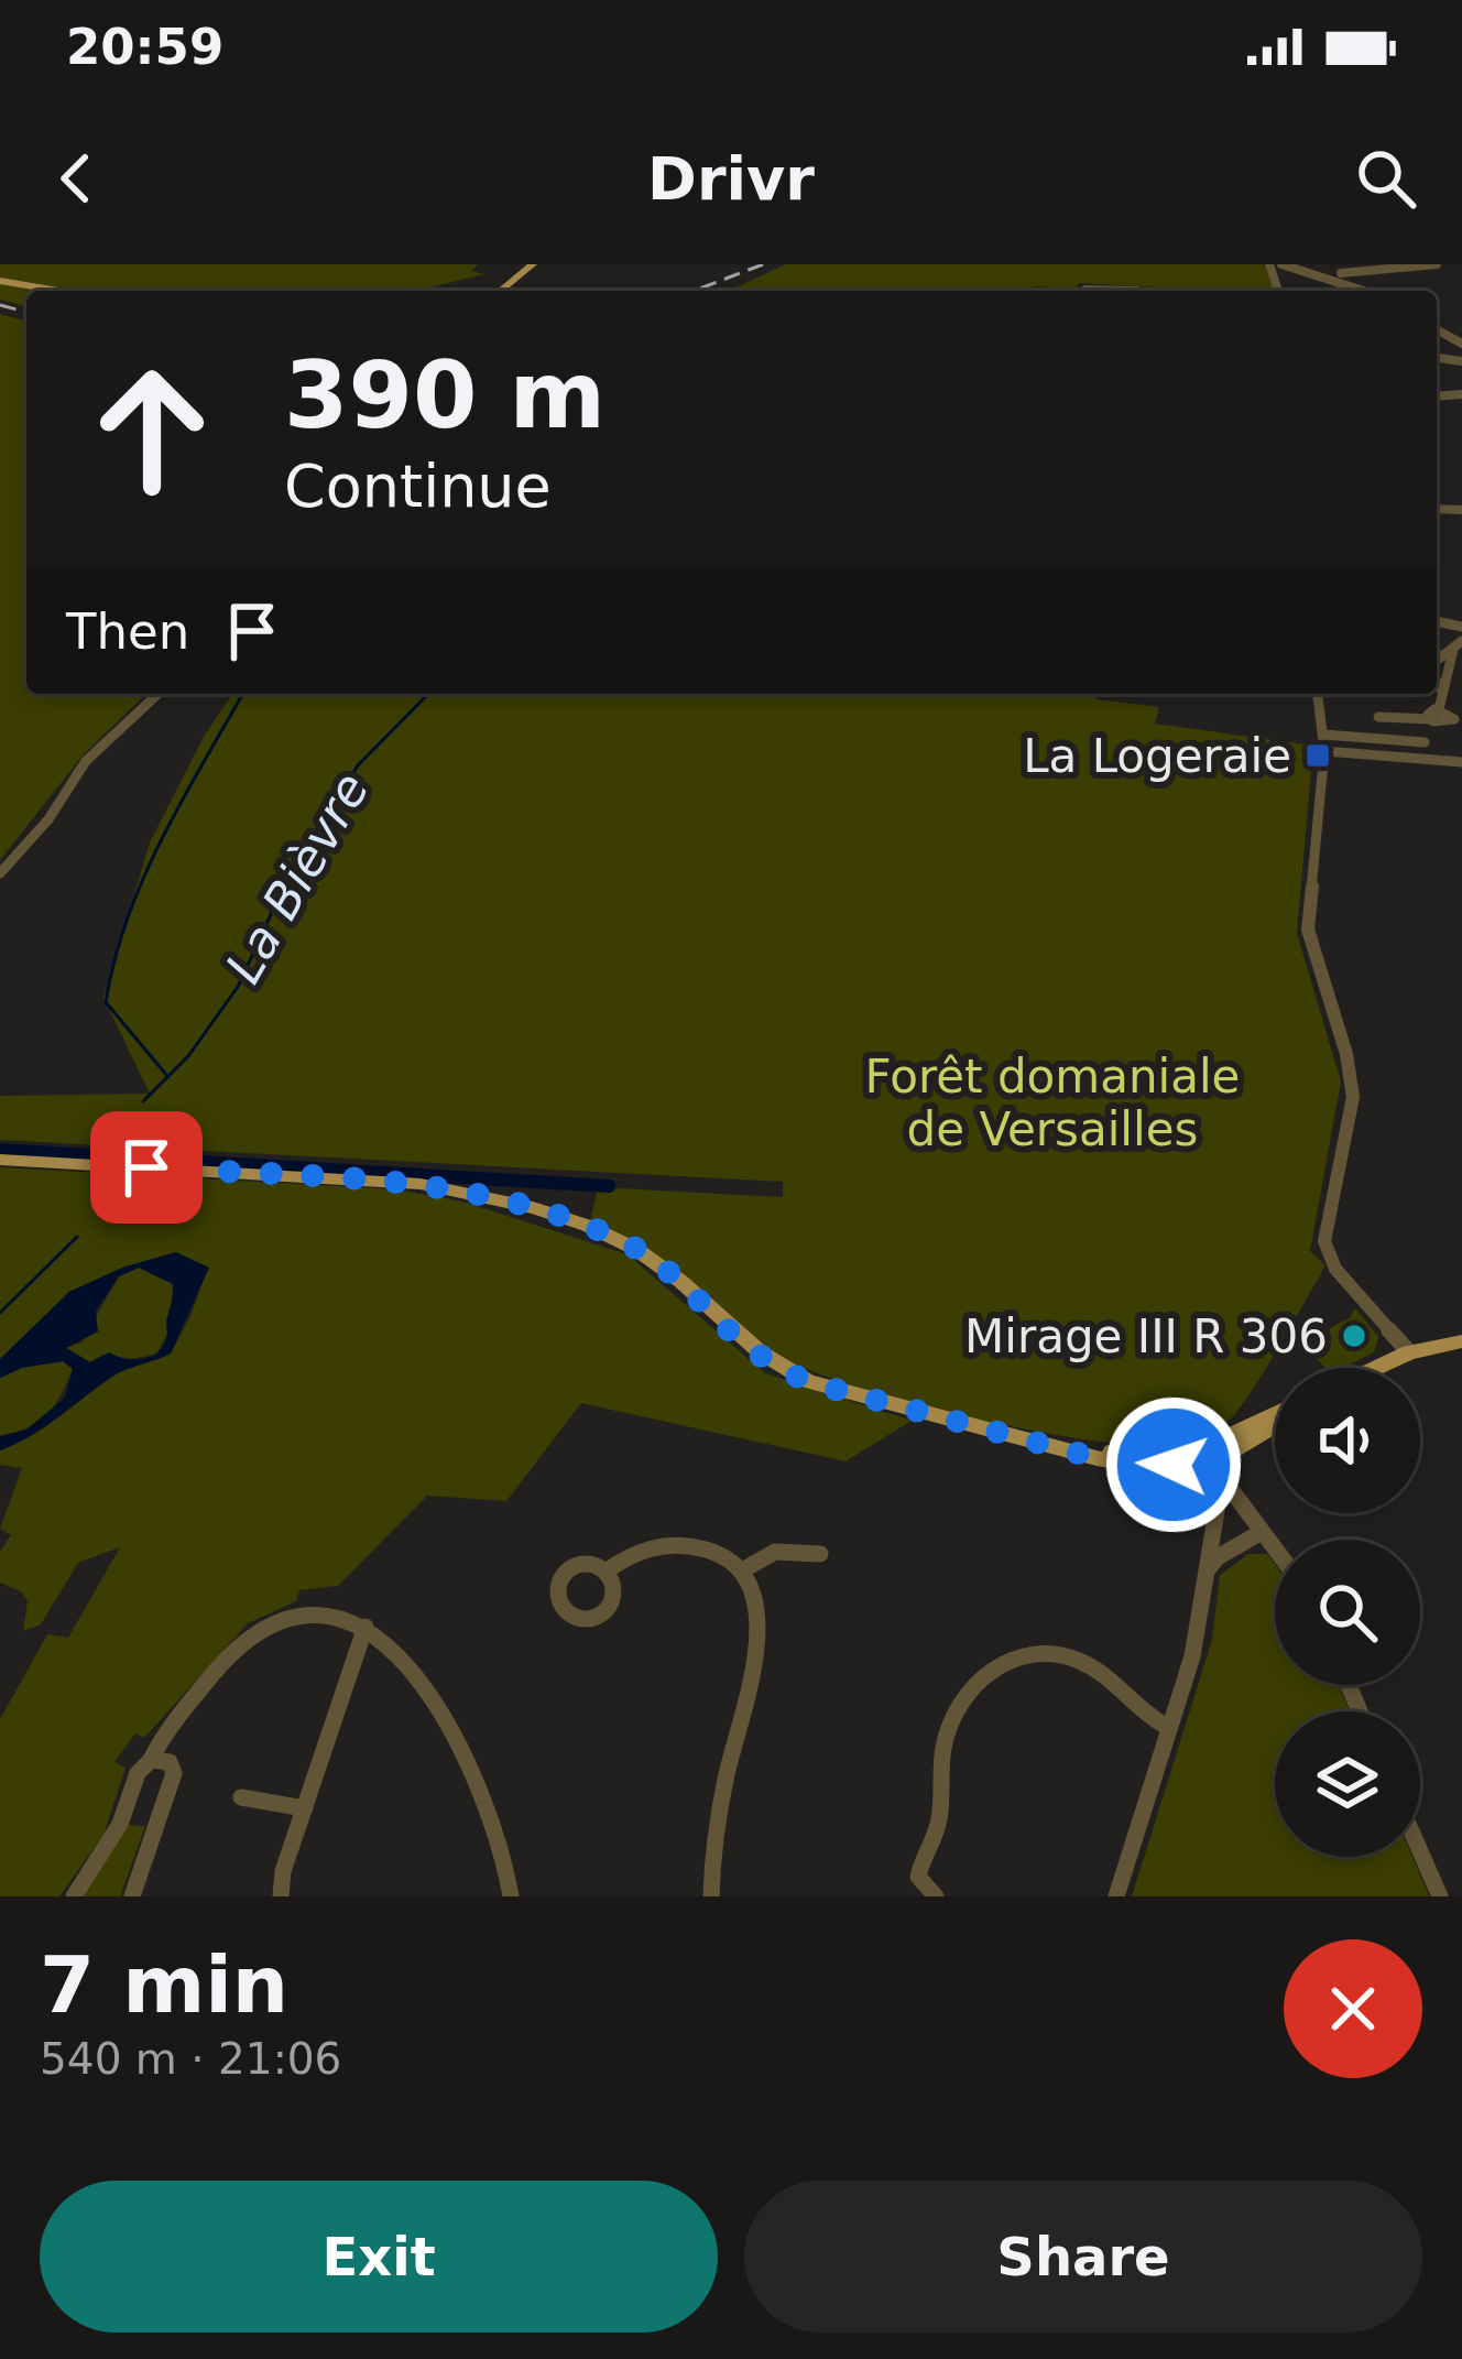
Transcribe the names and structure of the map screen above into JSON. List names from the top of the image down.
{
  "water": ["La Bièvre"],
  "parks": ["Forêt domaniale de Versailles"],
  "places": {
    "transit": ["La Logeraie"],
    "other": ["Mirage III R 306"]
  },
  "page": {
    "status": "20:59",
    "header": "Drivr",
    "turn": ["390 m", "Continue"],
    "then": "Then",
    "heading": ["7 min", "540 m · 21:06"],
    "buttons": ["Exit", "Share"]
  }
}
